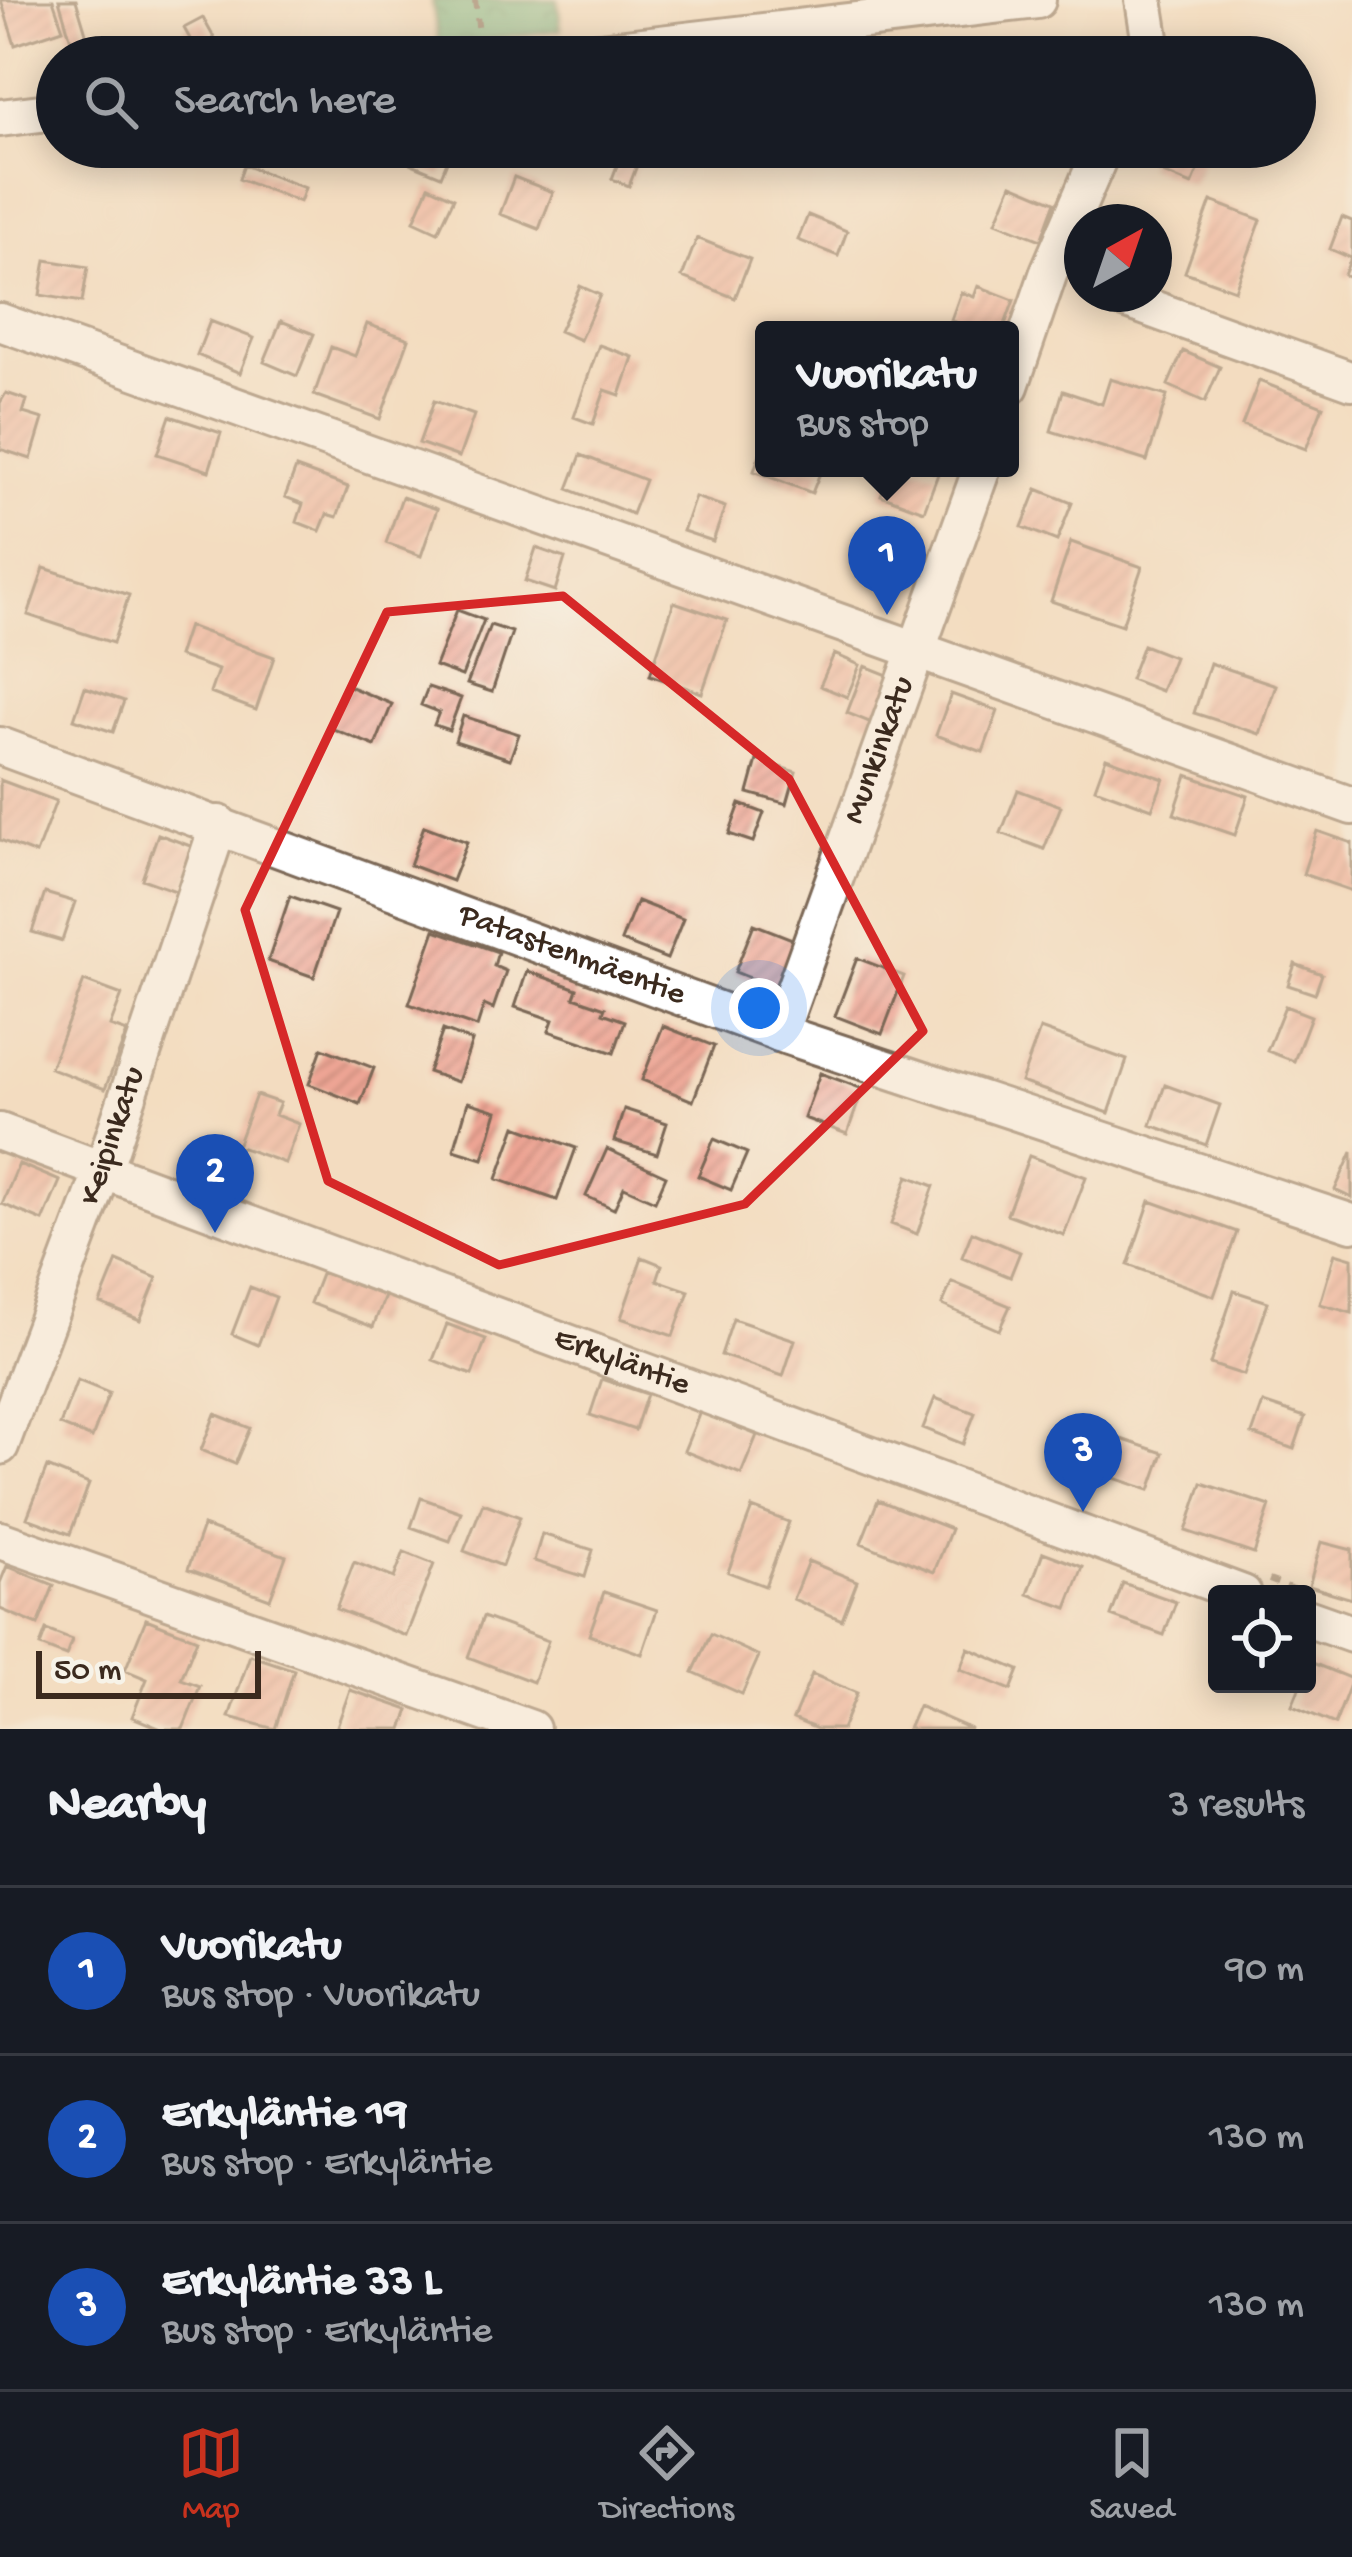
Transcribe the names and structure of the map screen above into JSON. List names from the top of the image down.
{
  "streets": {
    "street": [
      "Munkinkatu",
      "Patastenmäentie",
      "Keipinkatu",
      "Erkyläntie"
    ]
  },
  "crossings": [
    ["Munkinkatu", "Patastenmäentie"],
    ["Patastenmäentie", "Keipinkatu"],
    ["Keipinkatu", "Erkyläntie"]
  ],
  "scale_bar": "50 m",
  "north": "top right",
  "page": {
    "search": "Search here",
    "popup": ["Vuorikatu", "Bus stop"],
    "pins": ["1", "2", "3"],
    "scale": "50 m",
    "heading": ["Nearby", "3 results"],
    "list": [
      {
        "mark": "1",
        "name": "Vuorikatu",
        "note": "Bus stop · Vuorikatu",
        "value": "90 m"
      },
      {
        "mark": "2",
        "name": "Erkyläntie 19",
        "note": "Bus stop · Erkyläntie",
        "value": "130 m"
      },
      {
        "mark": "3",
        "name": "Erkyläntie 33 L",
        "note": "Bus stop · Erkyläntie",
        "value": "130 m"
      }
    ],
    "nav": ["Map", "Directions", "Saved"]
  }
}
